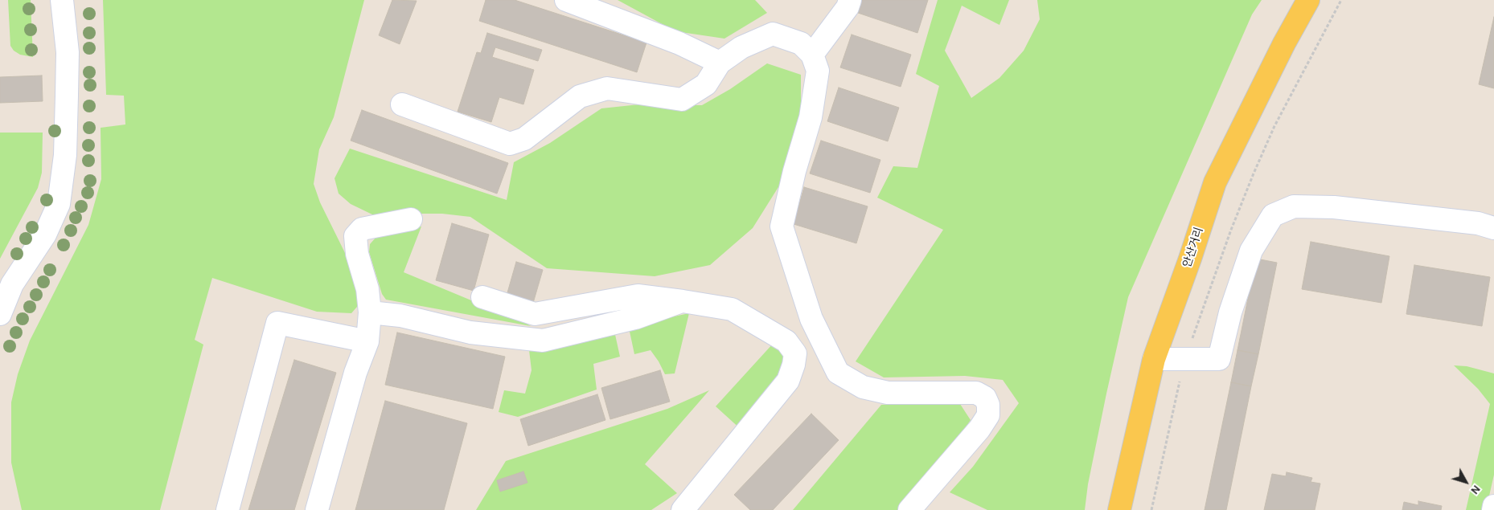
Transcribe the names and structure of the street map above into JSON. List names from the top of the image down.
{
  "streets": {
    "main road": ["안산거리"]
  },
  "north": "bottom right"
}
